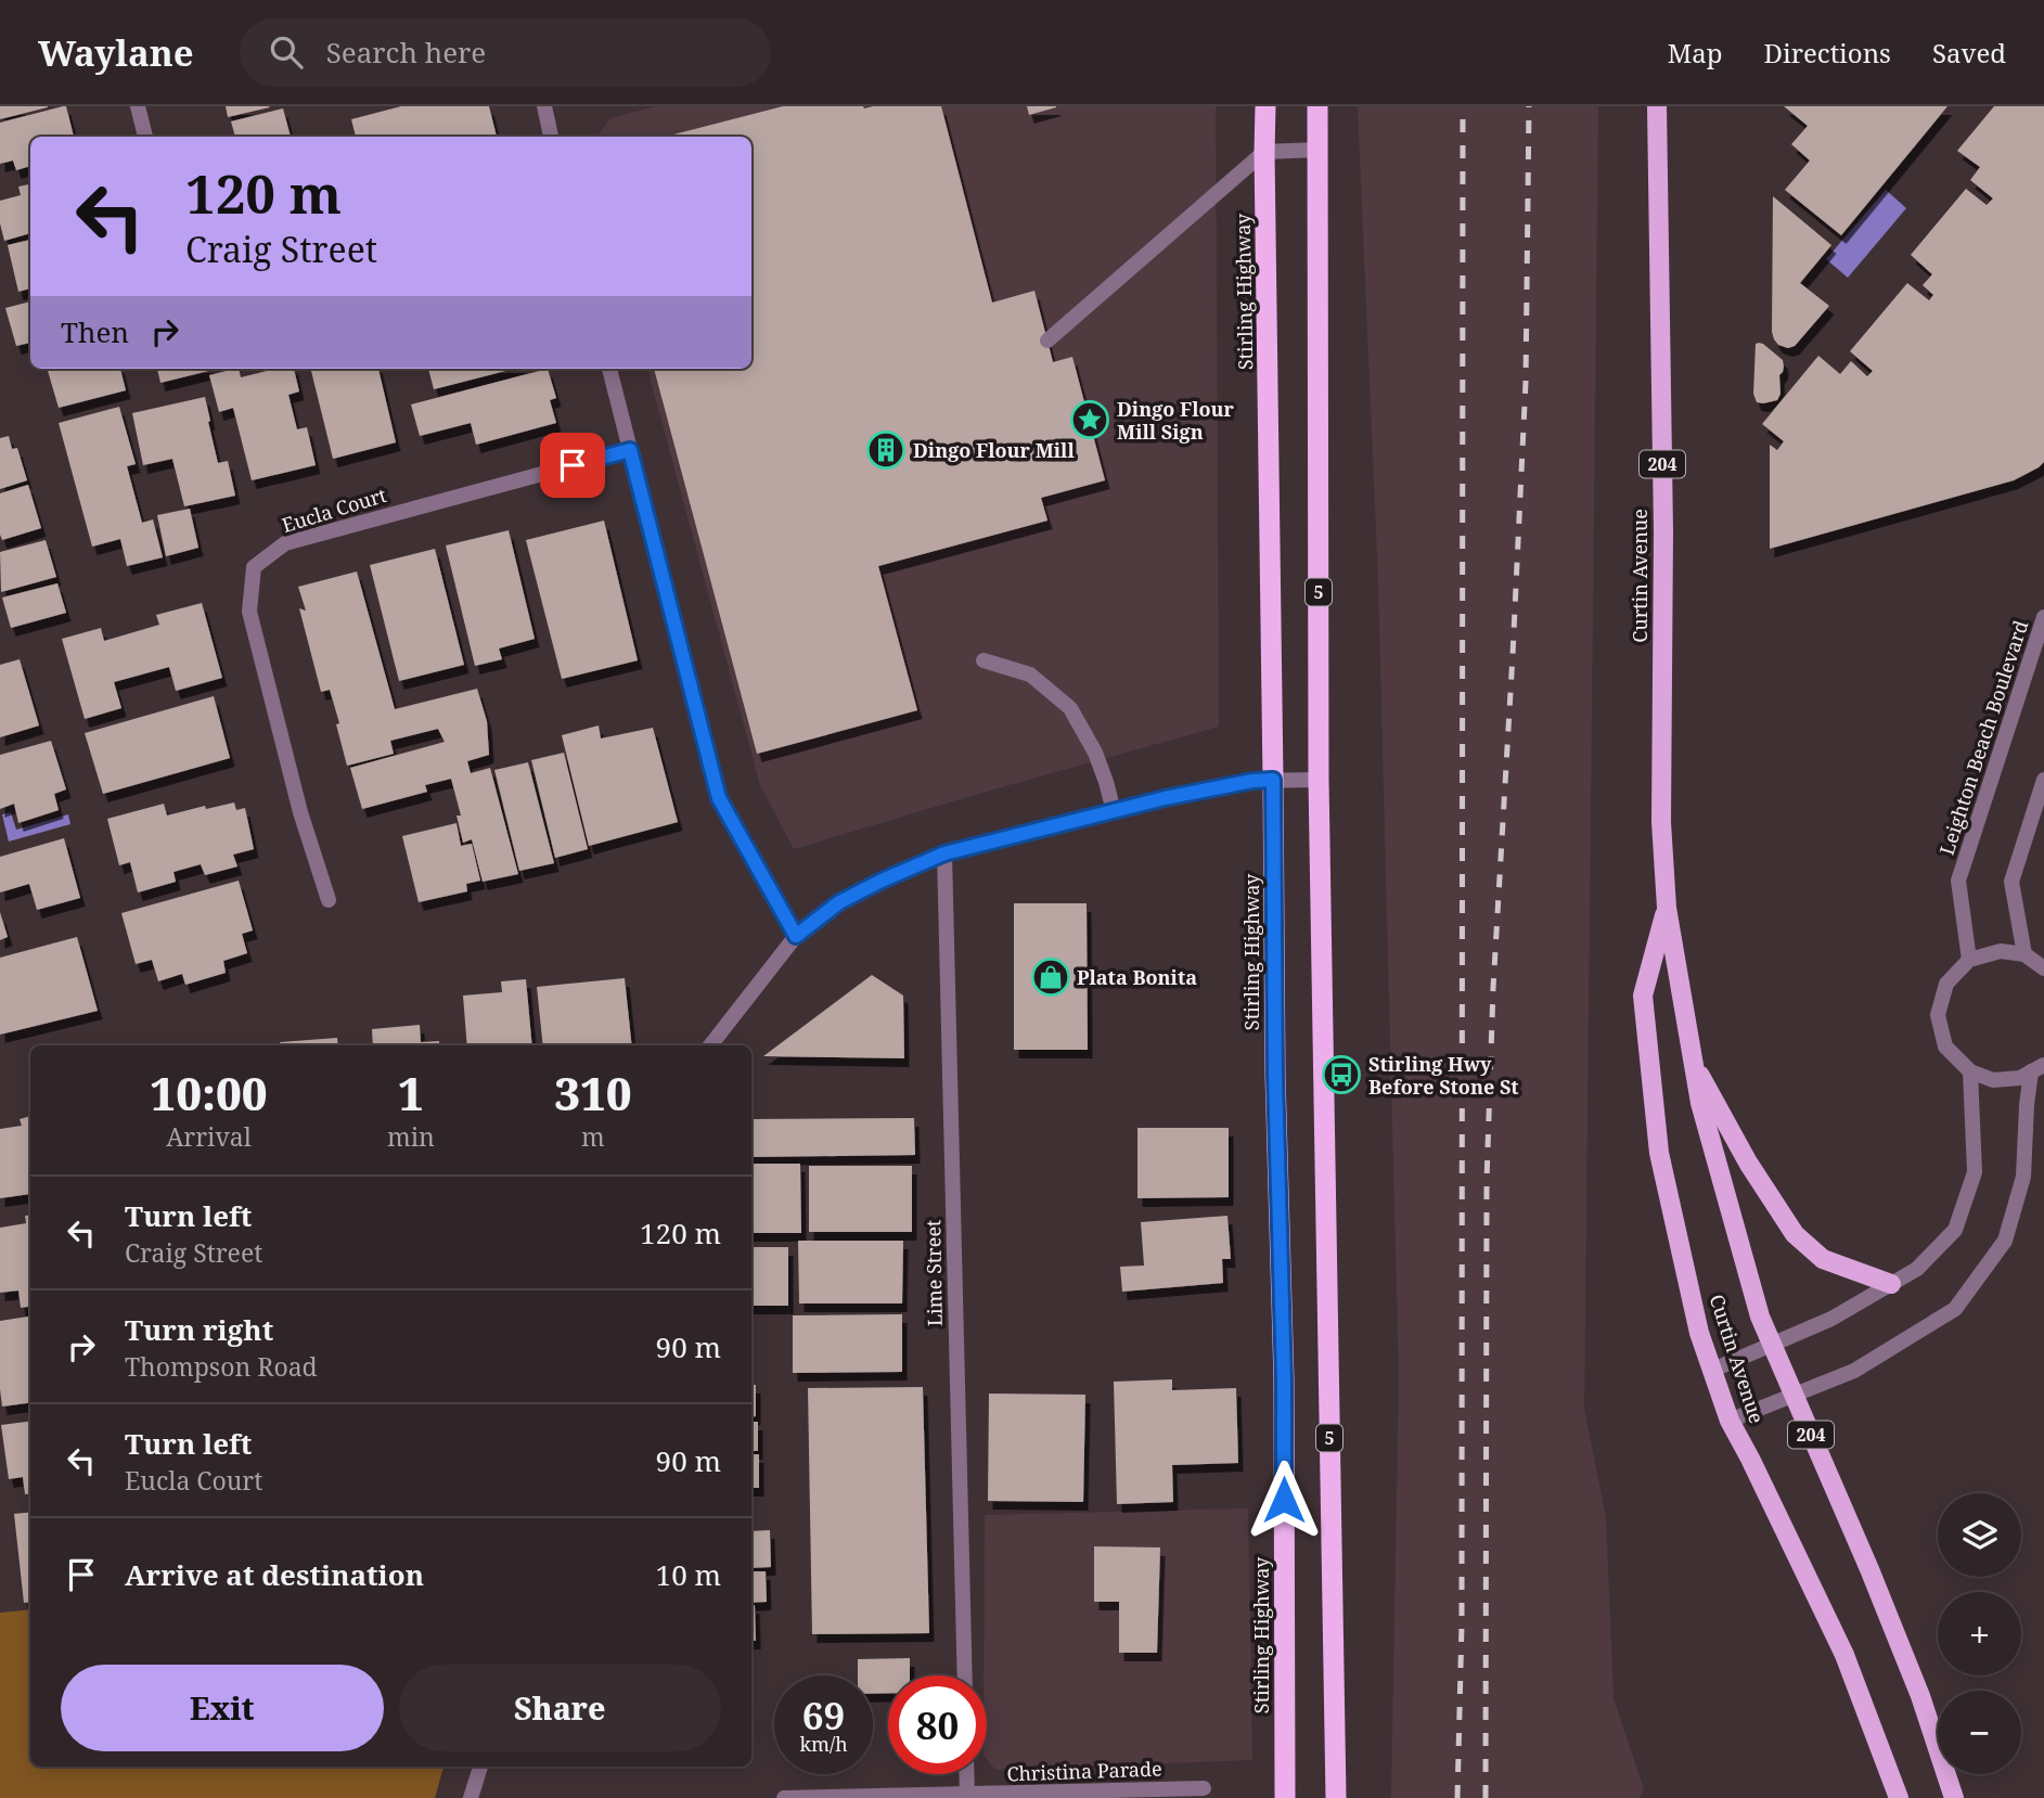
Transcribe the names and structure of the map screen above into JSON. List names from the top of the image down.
{
  "streets": {
    "highway": ["Stirling Highway", "5"],
    "main road": ["204", "Curtin Avenue"],
    "street": [
      "Eucla Court",
      "Leighton Beach Boulevard",
      "Lime Street",
      "Christina Parade"
    ]
  },
  "places": {
    "place": ["Dingo Flour Mill Sign"],
    "building": ["Dingo Flour Mill"],
    "shop": ["Plata Bonita"],
    "bus stop": ["Stirling Hwy Before Stone St"]
  },
  "page": {
    "header": "Waylane",
    "search": "Search here",
    "nav": ["Map", "Directions", "Saved"],
    "turn": ["120 m", "Craig Street"],
    "then": "Then",
    "eta": [
      "10:00",
      "Arrival",
      "1",
      "min",
      "310",
      "m"
    ],
    "list": [
      {
        "name": "Turn left",
        "note": "Craig Street",
        "value": "120 m"
      },
      {
        "name": "Turn right",
        "note": "Thompson Road",
        "value": "90 m"
      },
      {
        "name": "Turn left",
        "note": "Eucla Court",
        "value": "90 m"
      },
      {
        "name": "Arrive at destination",
        "value": "10 m"
      }
    ],
    "map_buttons": ["+", "−"],
    "buttons": ["Exit", "Share"],
    "speed": "69 km/h",
    "limit": "80"
  }
}
